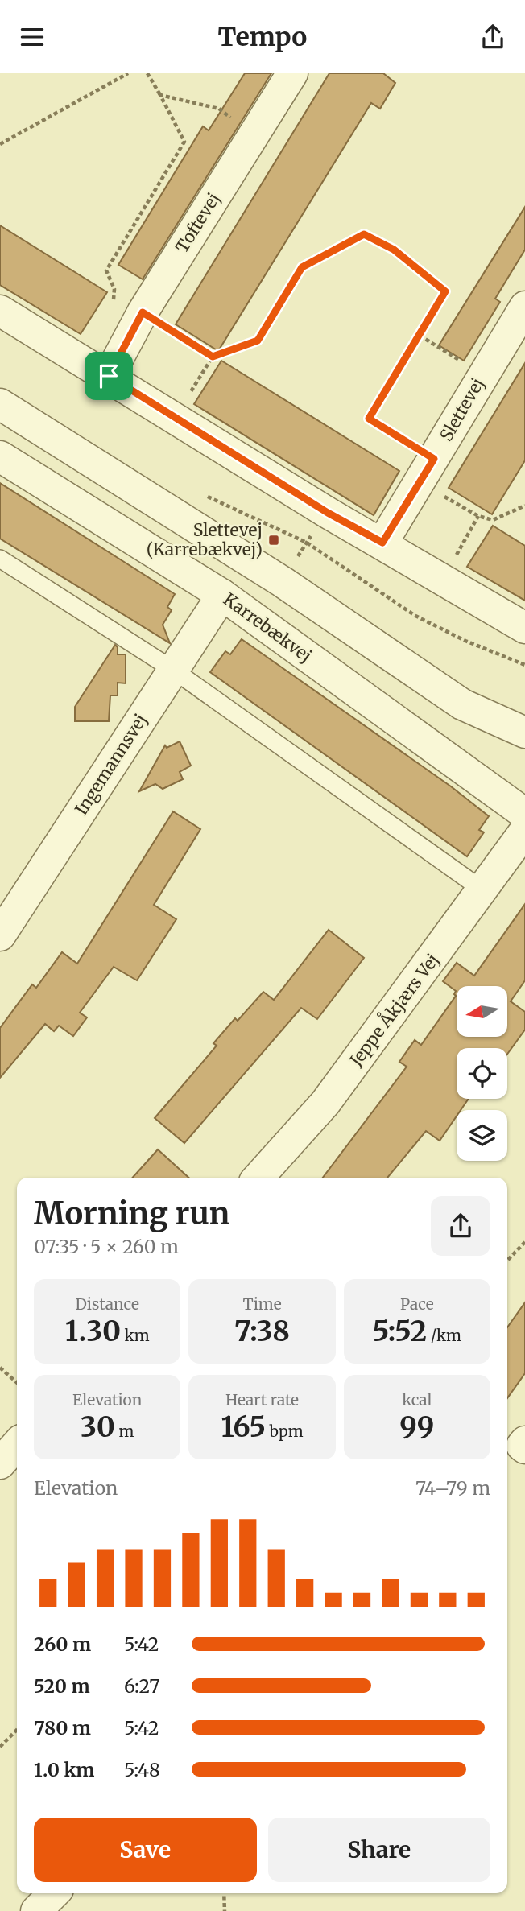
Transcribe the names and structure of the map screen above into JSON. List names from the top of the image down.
{
  "streets": {
    "street": [
      "Toftevej",
      "Slettevej",
      "Karrebækvej",
      "Ingemannsvej",
      "Jeppe Åkjærs Vej"
    ]
  },
  "crossings": [
    ["Karrebækvej", "Ingemannsvej"]
  ],
  "places": {
    "transit": ["Slettevej (Karrebækvej)"]
  },
  "north": "left",
  "page": {
    "header": "Tempo",
    "heading": ["Morning run", "07:35 · 5 × 260 m"],
    "stats": [
      ["Distance", "1.30 km"],
      ["Time", "7:38"],
      ["Pace", "5:52 /km"],
      ["Elevation", "30 m"],
      ["Heart rate", "165 bpm"],
      ["kcal", "99"]
    ],
    "chart": ["Elevation", "74–79 m"],
    "list": [
      {
        "name": "260 m",
        "note": "5:42"
      },
      {
        "name": "520 m",
        "note": "6:27"
      },
      {
        "name": "780 m",
        "note": "5:42"
      },
      {
        "name": "1.0 km",
        "note": "5:48"
      }
    ],
    "buttons": ["Save", "Share"]
  }
}
